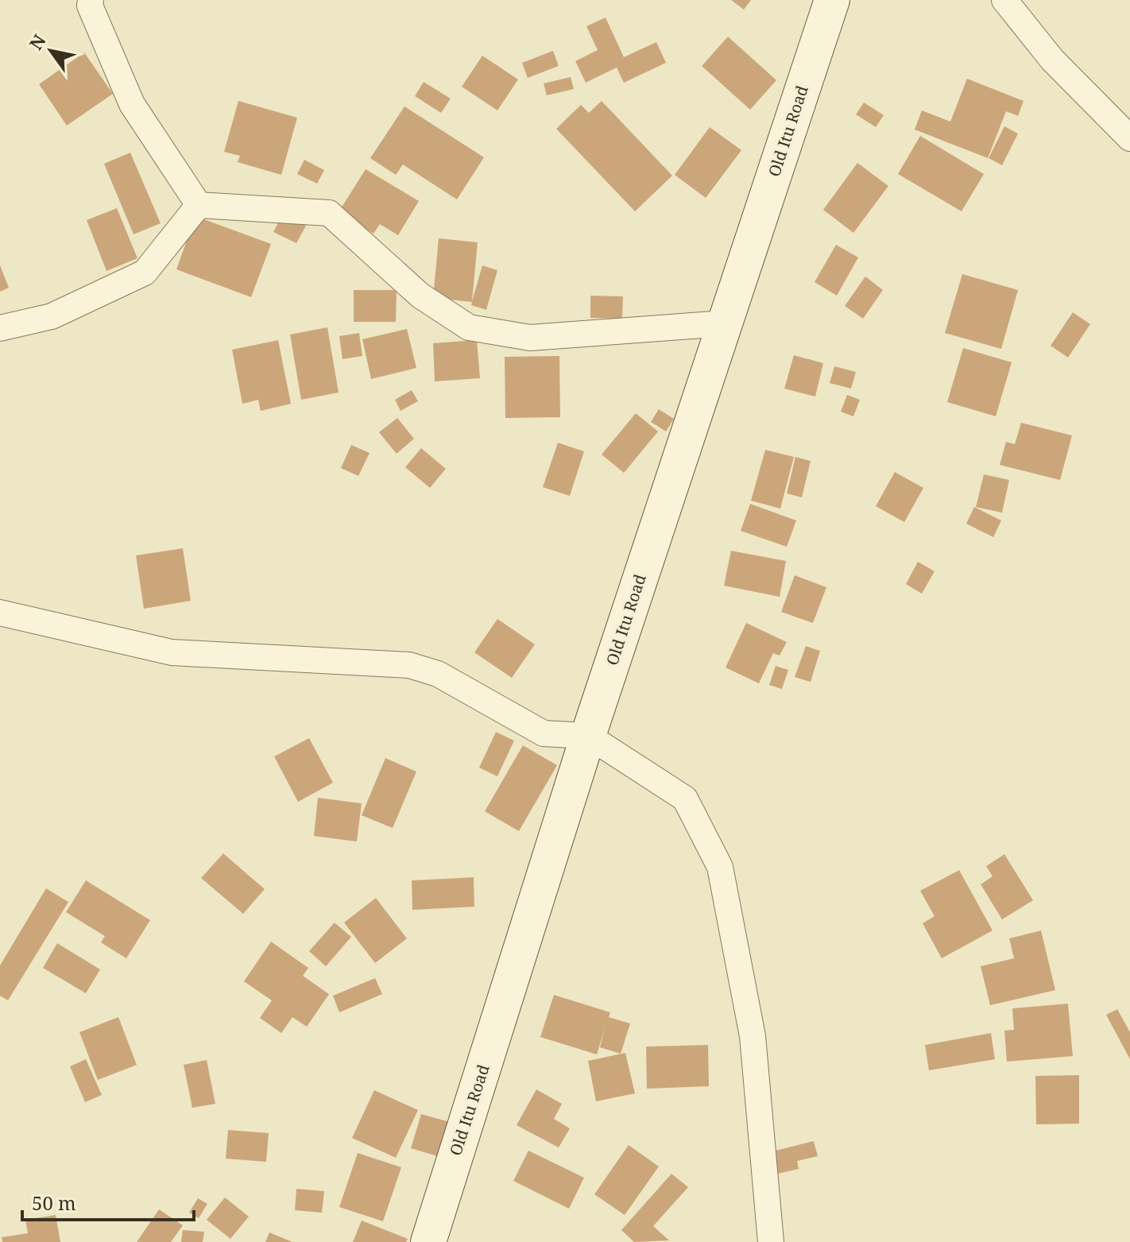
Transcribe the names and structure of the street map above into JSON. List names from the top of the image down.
{
  "streets": {
    "street": ["Old Itu Road"]
  },
  "scale_bar": "50 m",
  "north": "top left"
}
